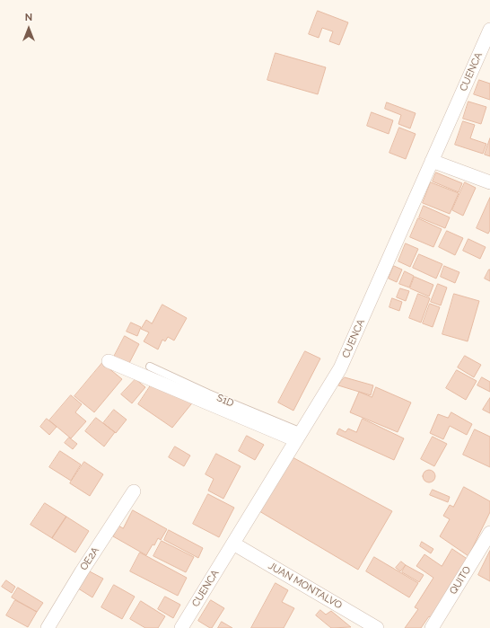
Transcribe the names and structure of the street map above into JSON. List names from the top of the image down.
{
  "streets": {
    "street": [
      "CUENCA",
      "OE2A",
      "QUITO",
      "JUAN MONTALVO"
    ],
    "lane": ["S1D"]
  },
  "crossings": [
    ["CUENCA", "S1D"],
    ["CUENCA", "JUAN MONTALVO"]
  ],
  "north": "top"
}
